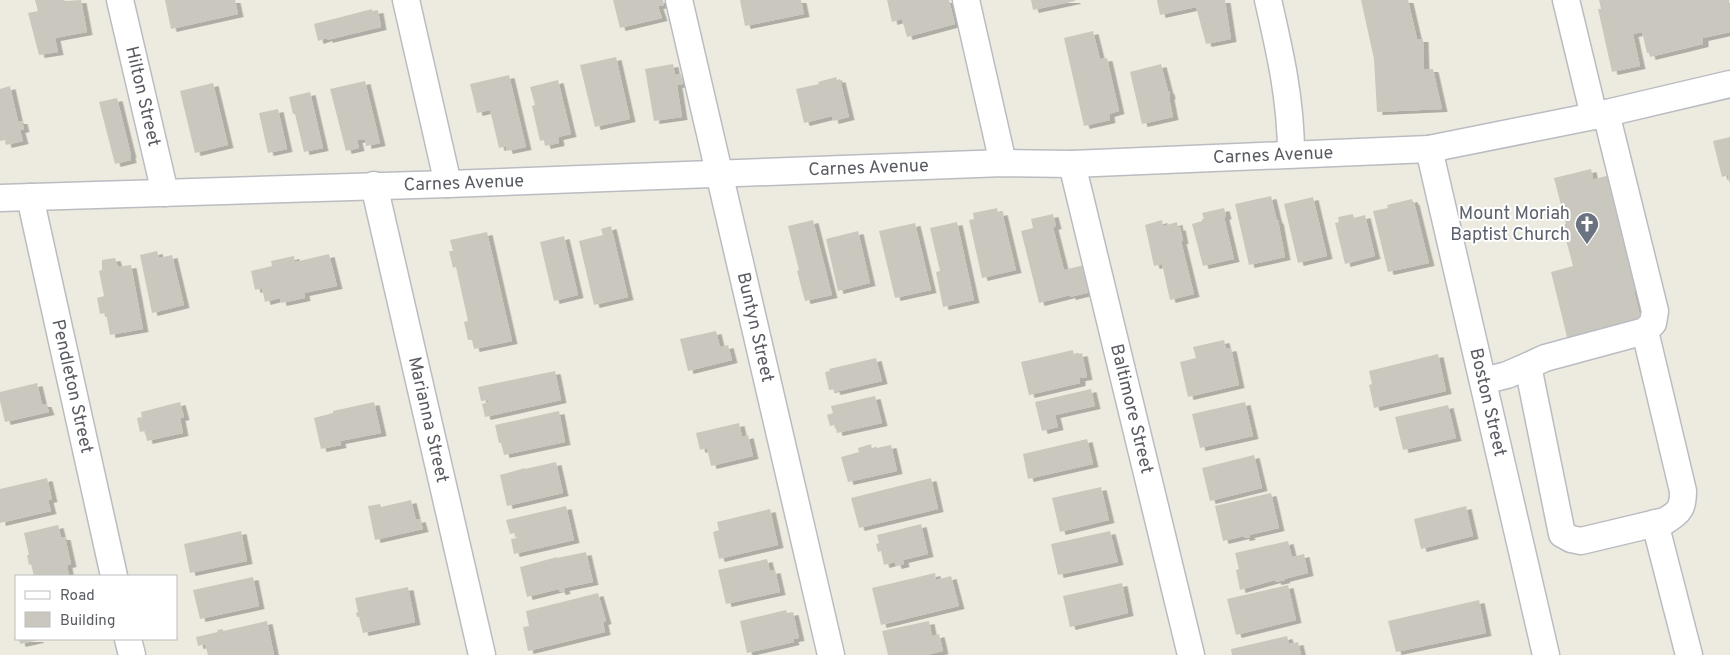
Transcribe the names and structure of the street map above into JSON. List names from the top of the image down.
{
  "streets": {
    "street": [
      "Hilton Street",
      "Carnes Avenue",
      "Buntyn Street",
      "Pendleton Street",
      "Boston Street",
      "Baltimore Street",
      "Marianna Street"
    ]
  },
  "crossings": [
    ["Hilton Street", "Carnes Avenue"],
    ["Carnes Avenue", "Buntyn Street"],
    ["Carnes Avenue", "Pendleton Street"],
    ["Carnes Avenue", "Boston Street"],
    ["Carnes Avenue", "Baltimore Street"],
    ["Carnes Avenue", "Marianna Street"]
  ],
  "places": {
    "church": ["Mount Moriah Baptist Church"]
  },
  "legend": ["Road", "Building"]
}
